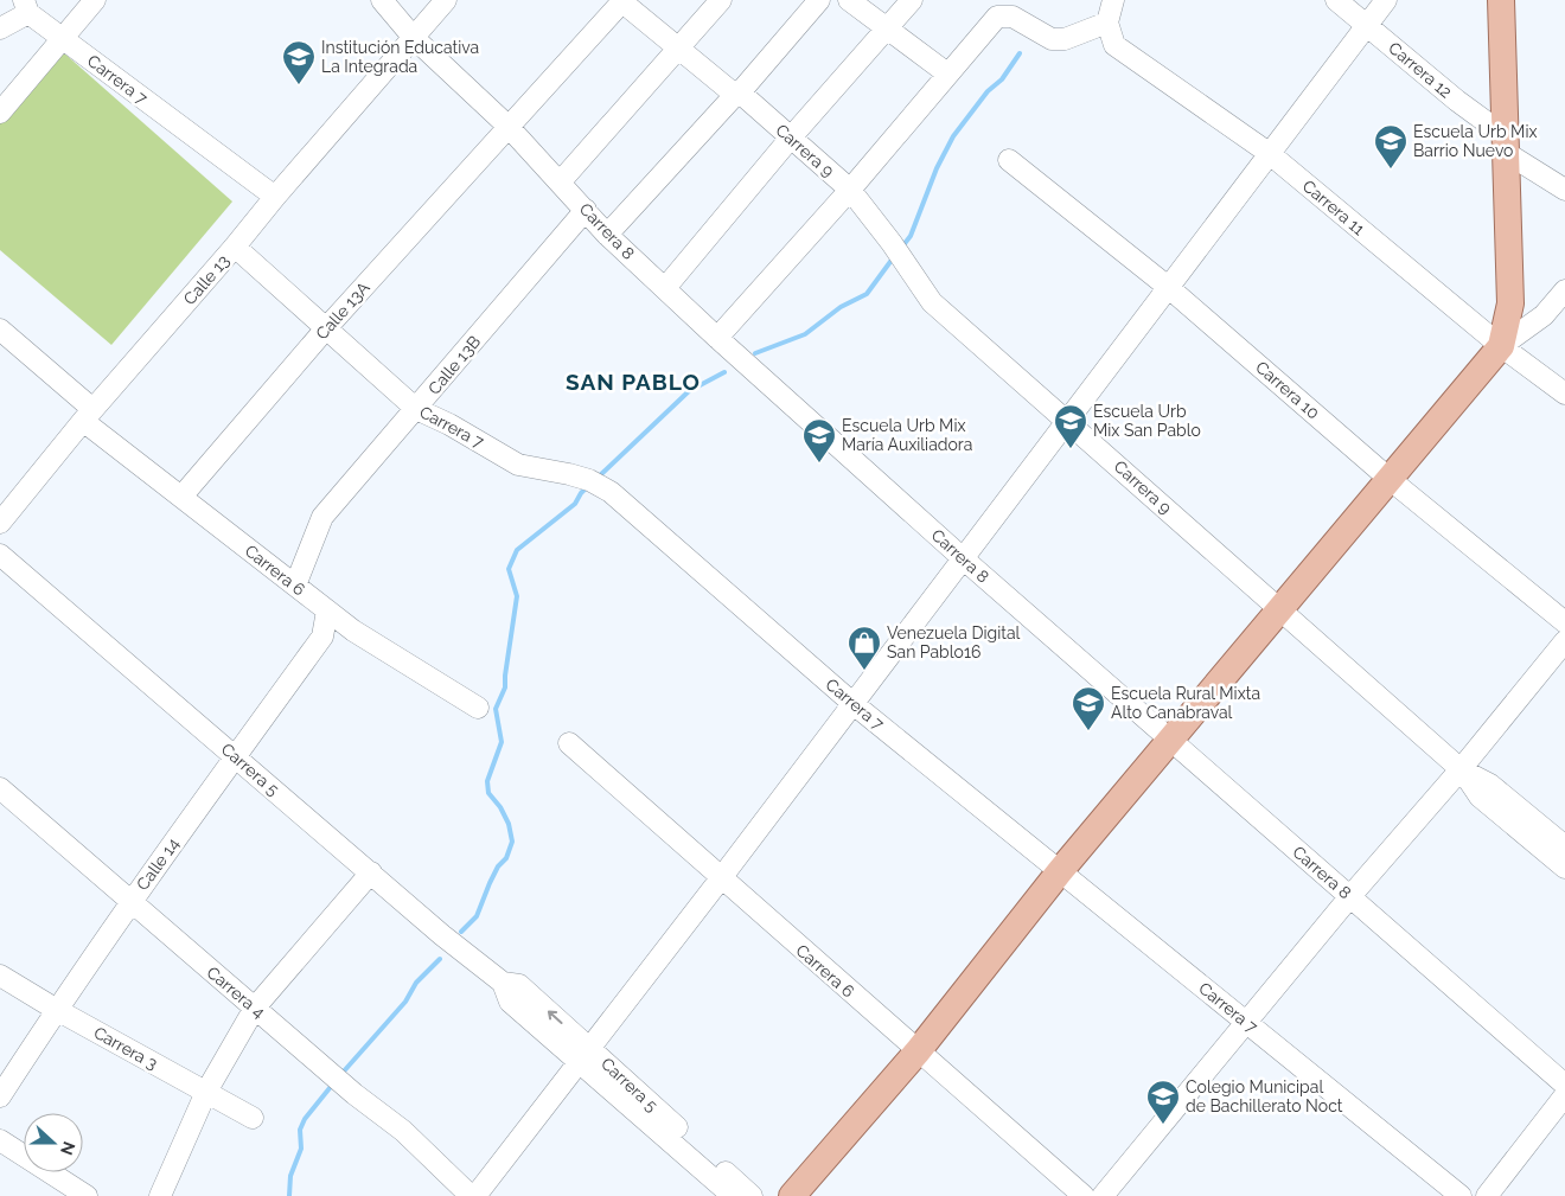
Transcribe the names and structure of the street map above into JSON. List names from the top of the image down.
{
  "streets": {
    "street": [
      "Carrera 12",
      "Carrera 7",
      "Carrera 9",
      "Carrera 11",
      "Carrera 8",
      "Calle 13",
      "Calle 13A",
      "Calle 13B",
      "Carrera 10",
      "Carrera 6",
      "Carrera 5",
      "Calle 14",
      "Carrera 4",
      "Carrera 3"
    ]
  },
  "crossings": [
    ["Carrera 7", "Calle 13"],
    ["Carrera 7", "Calle 13A"],
    ["Carrera 7", "Calle 13B"],
    ["Carrera 9", "Calle 13A"],
    ["Carrera 8", "Calle 13"],
    ["Carrera 8", "Calle 13A"],
    ["Carrera 8", "Calle 13B"],
    ["Calle 13", "Carrera 6"],
    ["Calle 13A", "Carrera 6"],
    ["Calle 13B", "Carrera 6"],
    ["Carrera 6", "Calle 14"],
    ["Carrera 5", "Calle 14"],
    ["Calle 14", "Carrera 4"],
    ["Calle 14", "Carrera 3"]
  ],
  "districts": ["SAN PABLO"],
  "places": {
    "school or university": [
      "Institución Educativa La Integrada",
      "Escuela Urb Mix Barrio Nuevo",
      "Escuela Urb Mix San Pablo",
      "Escuela Urb Mix María Auxiliadora",
      "Escuela Rural Mixta Alto Canabraval",
      "Colegio Municipal de Bachillerato Noct"
    ],
    "shop": ["Venezuela Digital San Pablo16"]
  },
  "north": "right"
}
